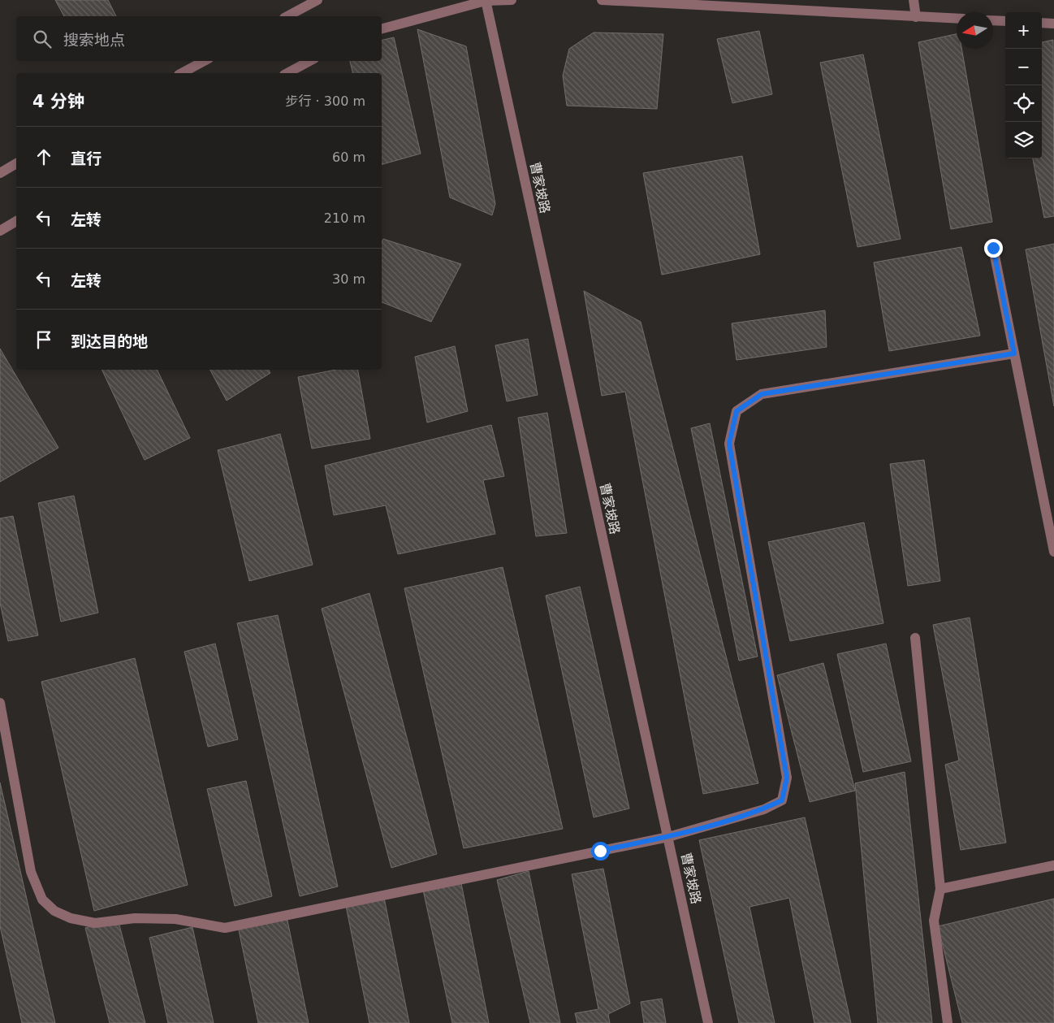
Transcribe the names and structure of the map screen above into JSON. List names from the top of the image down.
{
  "streets": {
    "street": ["曹家坡路"]
  },
  "north": "left",
  "page": {
    "map_buttons": ["+", "−"],
    "search": "搜索地点",
    "heading": ["4 分钟", "步行 · 300 m"],
    "list": [
      ["直行", "60 m"],
      ["左转", "210 m"],
      ["左转", "30 m"],
      "到达目的地"
    ]
  }
}
